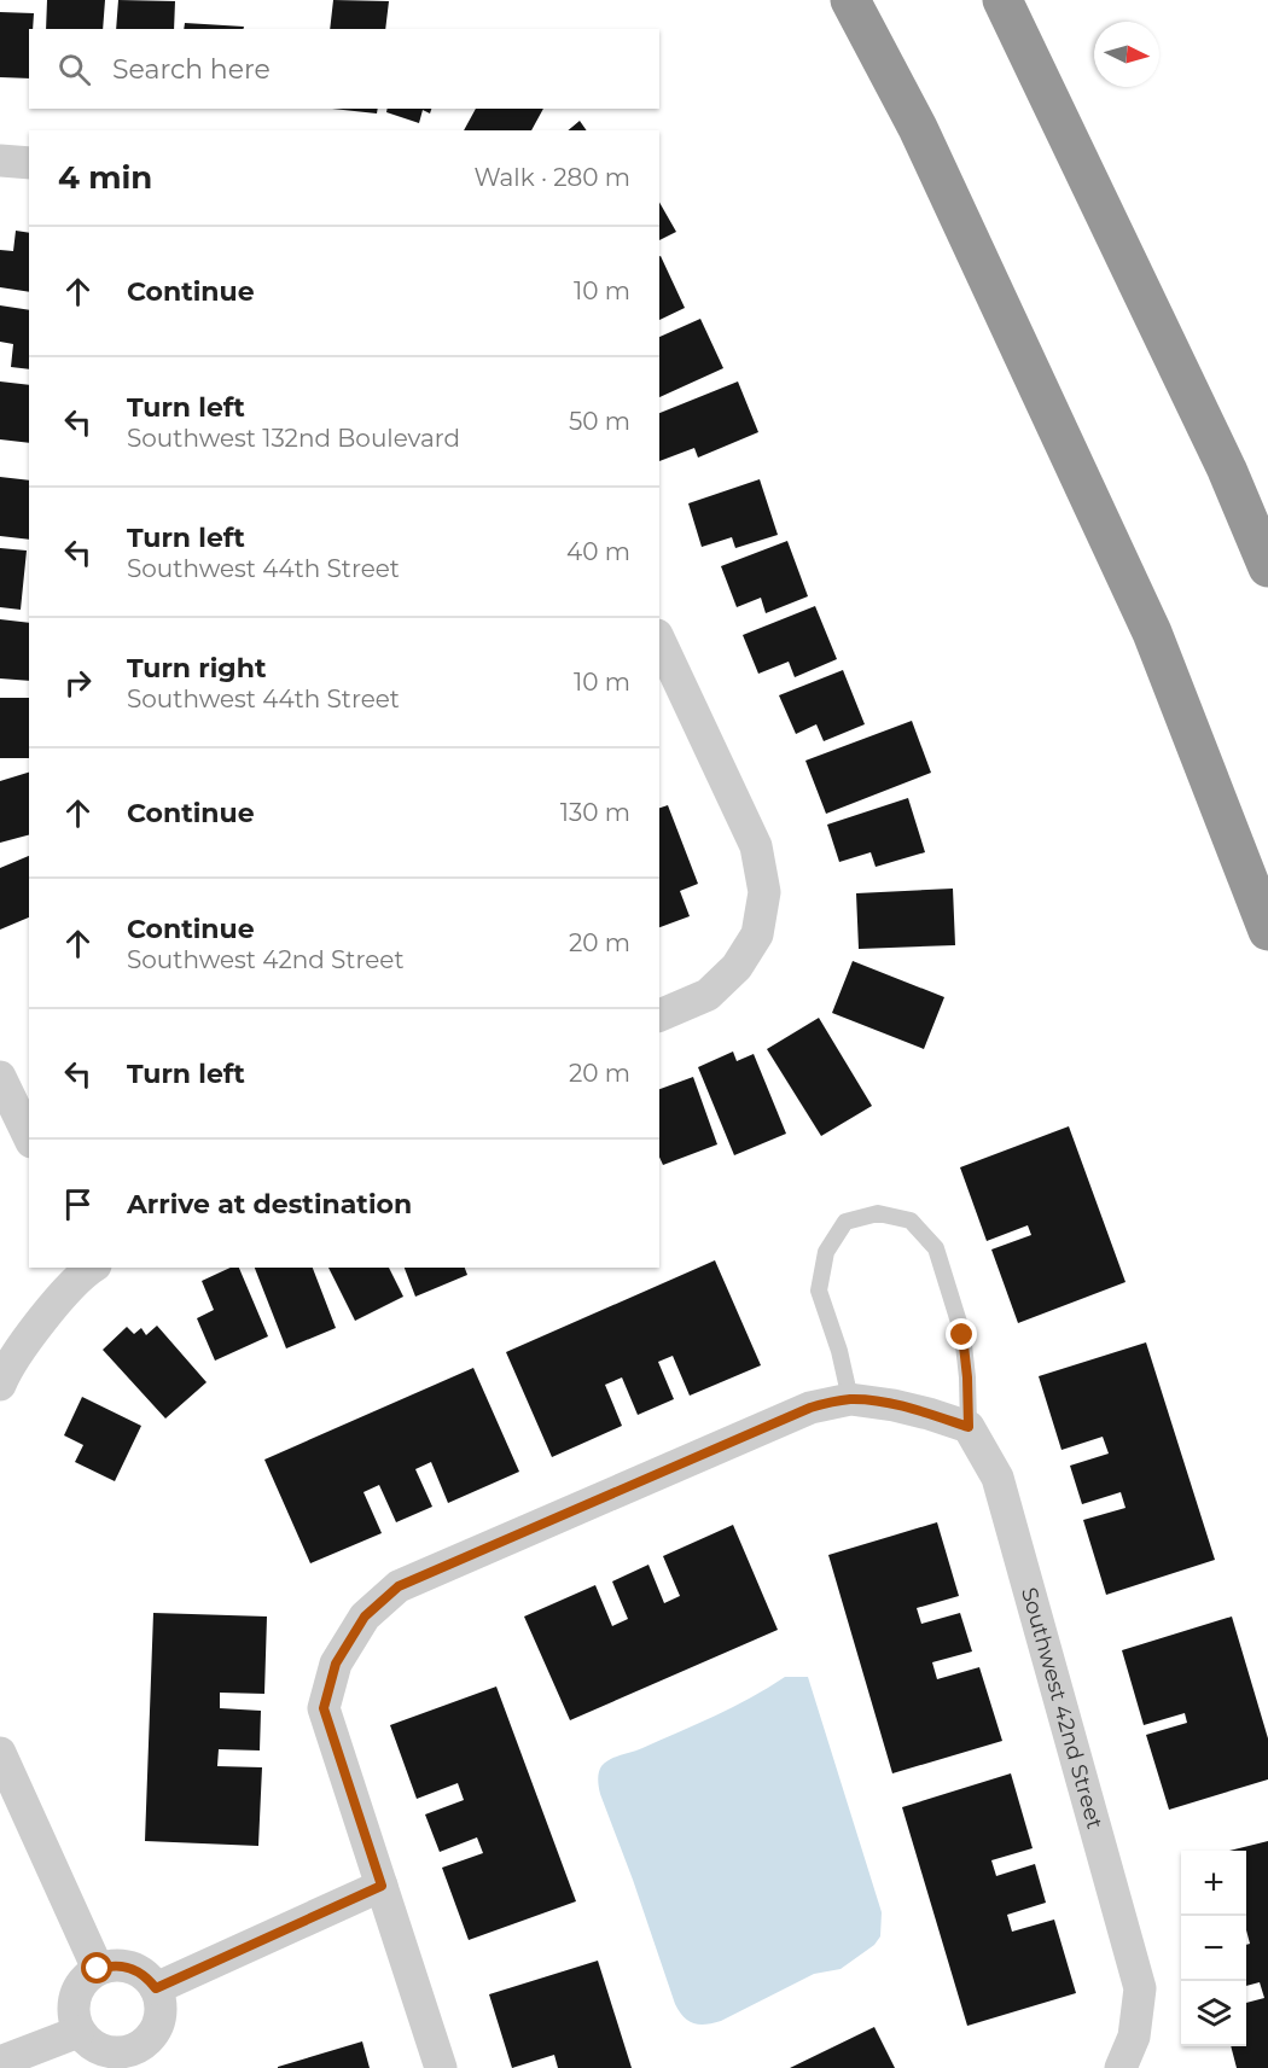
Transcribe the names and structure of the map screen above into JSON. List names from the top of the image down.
{
  "streets": {
    "street": ["Southwest 42nd Street"]
  },
  "north": "right",
  "page": {
    "search": "Search here",
    "heading": ["4 min", "Walk · 280 m"],
    "list": [
      ["Continue", "10 m"],
      ["Turn left", "Southwest 132nd Boulevard", "50 m"],
      ["Turn left", "Southwest 44th Street", "40 m"],
      ["Turn right", "Southwest 44th Street", "10 m"],
      ["Continue", "130 m"],
      ["Continue", "Southwest 42nd Street", "20 m"],
      ["Turn left", "20 m"],
      "Arrive at destination"
    ],
    "map_buttons": ["+", "−"]
  }
}
